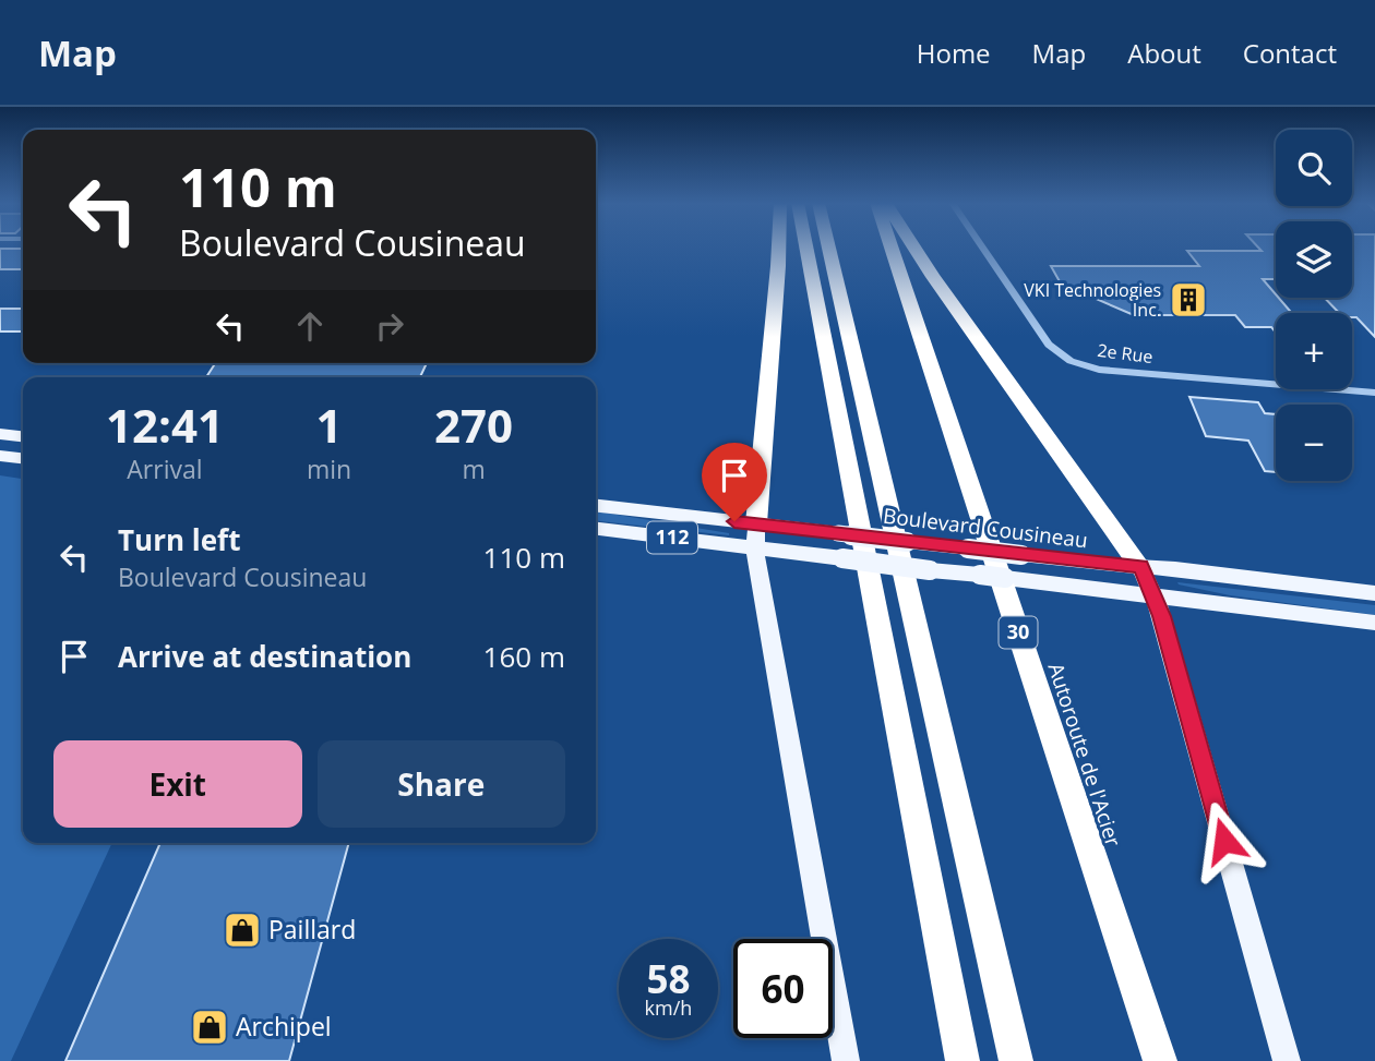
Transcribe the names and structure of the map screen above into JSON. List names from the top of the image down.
{
  "streets": {
    "highway": ["30", "Autoroute de l'Acier"],
    "main road": ["Boulevard Cousineau", "112"],
    "street": ["2e Rue"]
  },
  "places": {
    "building": ["VKI Technologies Inc."],
    "shop": ["Paillard", "Archipel"]
  },
  "page": {
    "header": "Map",
    "nav": [
      "Home",
      "Map",
      "About",
      "Contact"
    ],
    "map_buttons": ["+", "−"],
    "turn": ["110 m", "Boulevard Cousineau"],
    "eta": [
      "12:41",
      "Arrival",
      "1",
      "min",
      "270",
      "m"
    ],
    "list": [
      {
        "name": "Turn left",
        "note": "Boulevard Cousineau",
        "value": "110 m"
      },
      {
        "name": "Arrive at destination",
        "value": "160 m"
      }
    ],
    "buttons": ["Exit", "Share"],
    "speed": "58 km/h",
    "limit": "60"
  }
}
